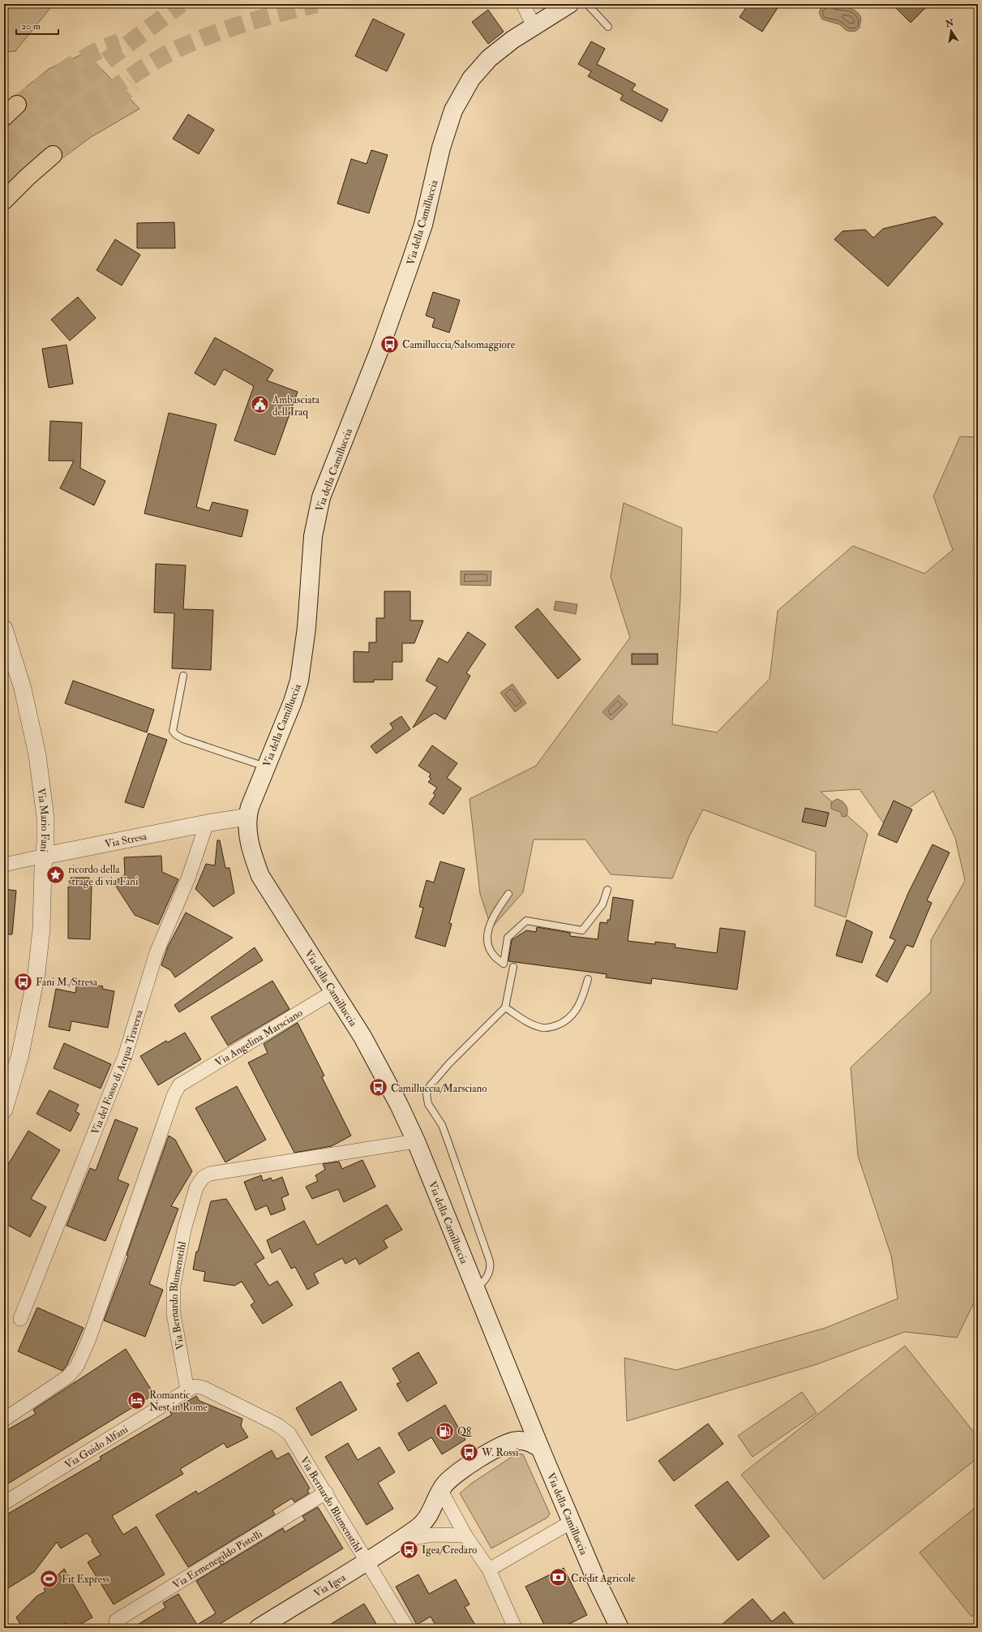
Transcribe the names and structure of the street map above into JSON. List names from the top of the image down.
{
  "streets": {
    "main road": ["Via della Camilluccia", "Via Igea"],
    "street": [
      "Via Mario Fani",
      "Via Stresa",
      "Via Angelina Marsciano",
      "Via del Fosso di Acqua Traversa",
      "Via Bernardo Blumenstihl",
      "Via Guido Alfani",
      "Via Ermenegildo Pistelli"
    ]
  },
  "crossings": [
    ["Via della Camilluccia", "Via Stresa"],
    ["Via della Camilluccia", "Via Angelina Marsciano"],
    ["Via della Camilluccia", "Via Bernardo Blumenstihl"],
    ["Via della Camilluccia", "Via Igea"],
    ["Via Mario Fani", "Via Stresa"],
    ["Via Stresa", "Via del Fosso di Acqua Traversa"],
    ["Via Bernardo Blumenstihl", "Via Guido Alfani"],
    ["Via Bernardo Blumenstihl", "Via Ermenegildo Pistelli"],
    ["Via Bernardo Blumenstihl", "Via Igea"]
  ],
  "places": {
    "bus stop": [
      "Camilluccia/Salsomaggiore",
      "Fani M./Stresa",
      "Camilluccia/Marsciano",
      "W. Rossi",
      "Igea/Credaro"
    ],
    "public building": ["Ambasciata dell'Iraq"],
    "place": ["ricordo della strage di via Fani"],
    "hotel": ["Romantic Nest in Rome"],
    "fuel station": ["Q8"],
    "bank": ["Crédit Agricole"],
    "sports": ["Fit Express"]
  },
  "scale_bar": "20 m",
  "north": "top"
}
